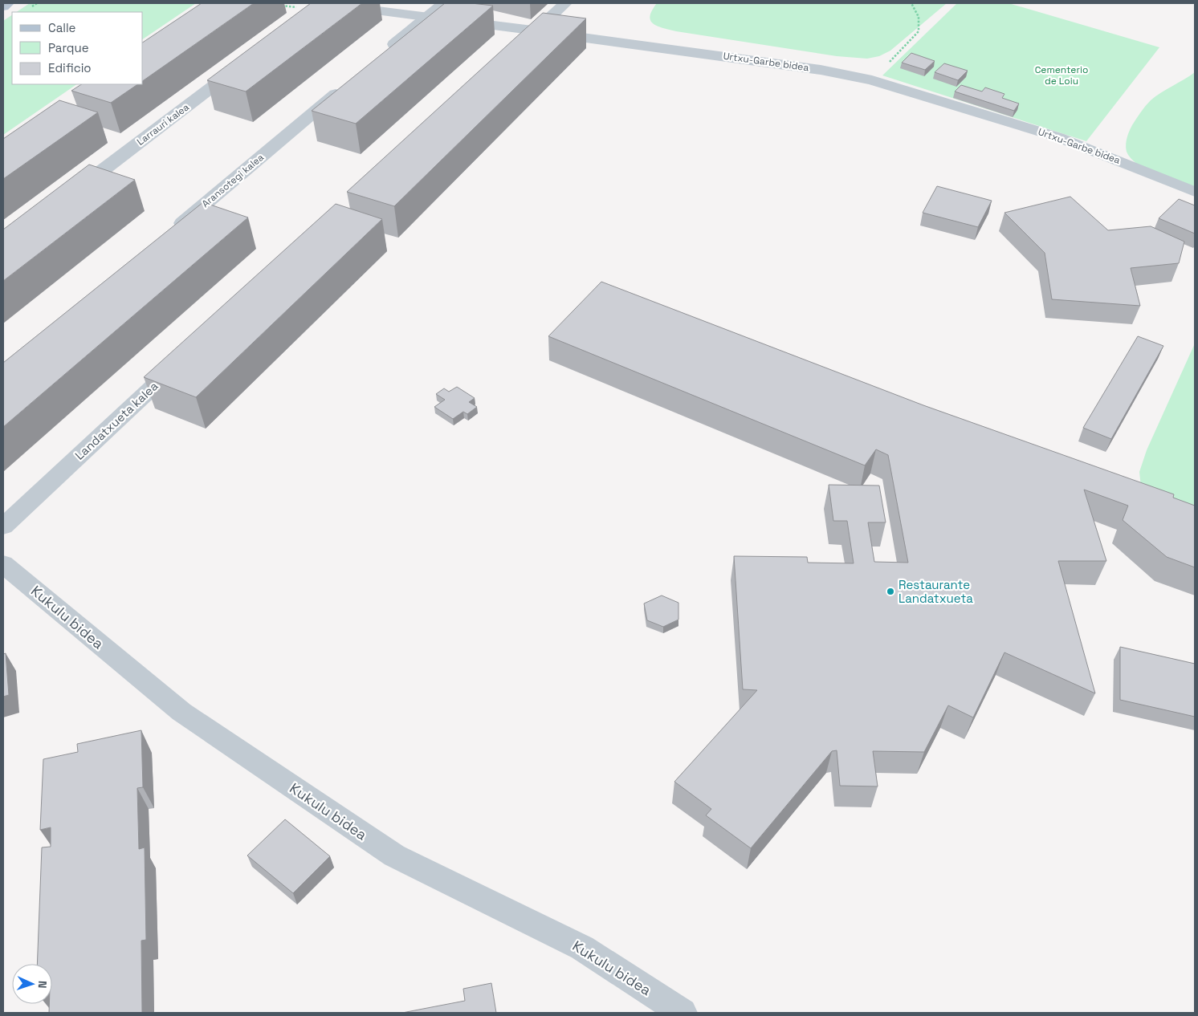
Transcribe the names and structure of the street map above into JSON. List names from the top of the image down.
{
  "streets": {
    "street": [
      "Urtxu-Garbe bidea",
      "Larrauri kalea",
      "Aransotegi kalea",
      "Landatxueta kalea",
      "Kukulu bidea"
    ]
  },
  "parks": ["Cementerio de Loiu"],
  "places": ["Restaurante Landatxueta"],
  "legend": ["Calle", "Parque", "Edificio"],
  "north": "right"
}
